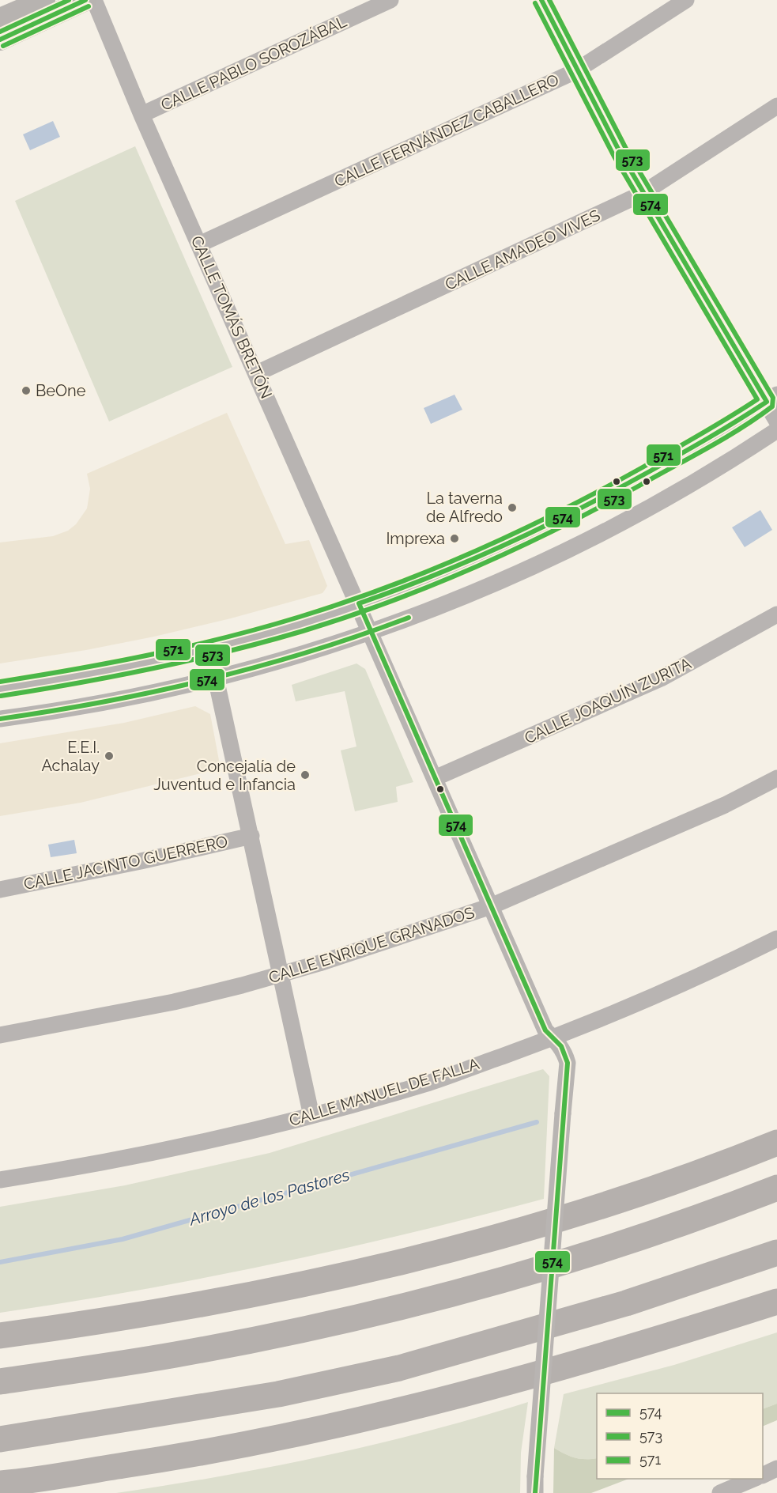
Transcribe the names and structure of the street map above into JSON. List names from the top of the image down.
{
  "streets": {
    "street": [
      "CALLE PABLO SOROZÁBAL",
      "CALLE FERNÁNDEZ CABALLERO",
      "CALLE AMADEO VIVES",
      "CALLE TOMÁS BRETÓN",
      "CALLE JOAQUÍN ZURITA",
      "CALLE JACINTO GUERRERO",
      "CALLE ENRIQUE GRANADOS",
      "CALLE MANUEL DE FALLA"
    ]
  },
  "crossings": [
    ["CALLE PABLO SOROZÁBAL", "CALLE TOMÁS BRETÓN"],
    ["CALLE FERNÁNDEZ CABALLERO", "CALLE TOMÁS BRETÓN"],
    ["CALLE AMADEO VIVES", "CALLE TOMÁS BRETÓN"],
    ["CALLE TOMÁS BRETÓN", "CALLE JOAQUÍN ZURITA"],
    ["CALLE TOMÁS BRETÓN", "CALLE ENRIQUE GRANADOS"],
    ["CALLE TOMÁS BRETÓN", "CALLE MANUEL DE FALLA"]
  ],
  "water": ["Arroyo de los Pastores"],
  "places": [
    "BeOne",
    "La taverna de Alfredo",
    "Imprexa",
    "E.E.I. Achalay",
    "Concejalía de Juventud e Infancia"
  ],
  "lines": ["transit line 574", "transit line 573", "transit line 571"],
  "legend": ["574", "573", "571"]
}
